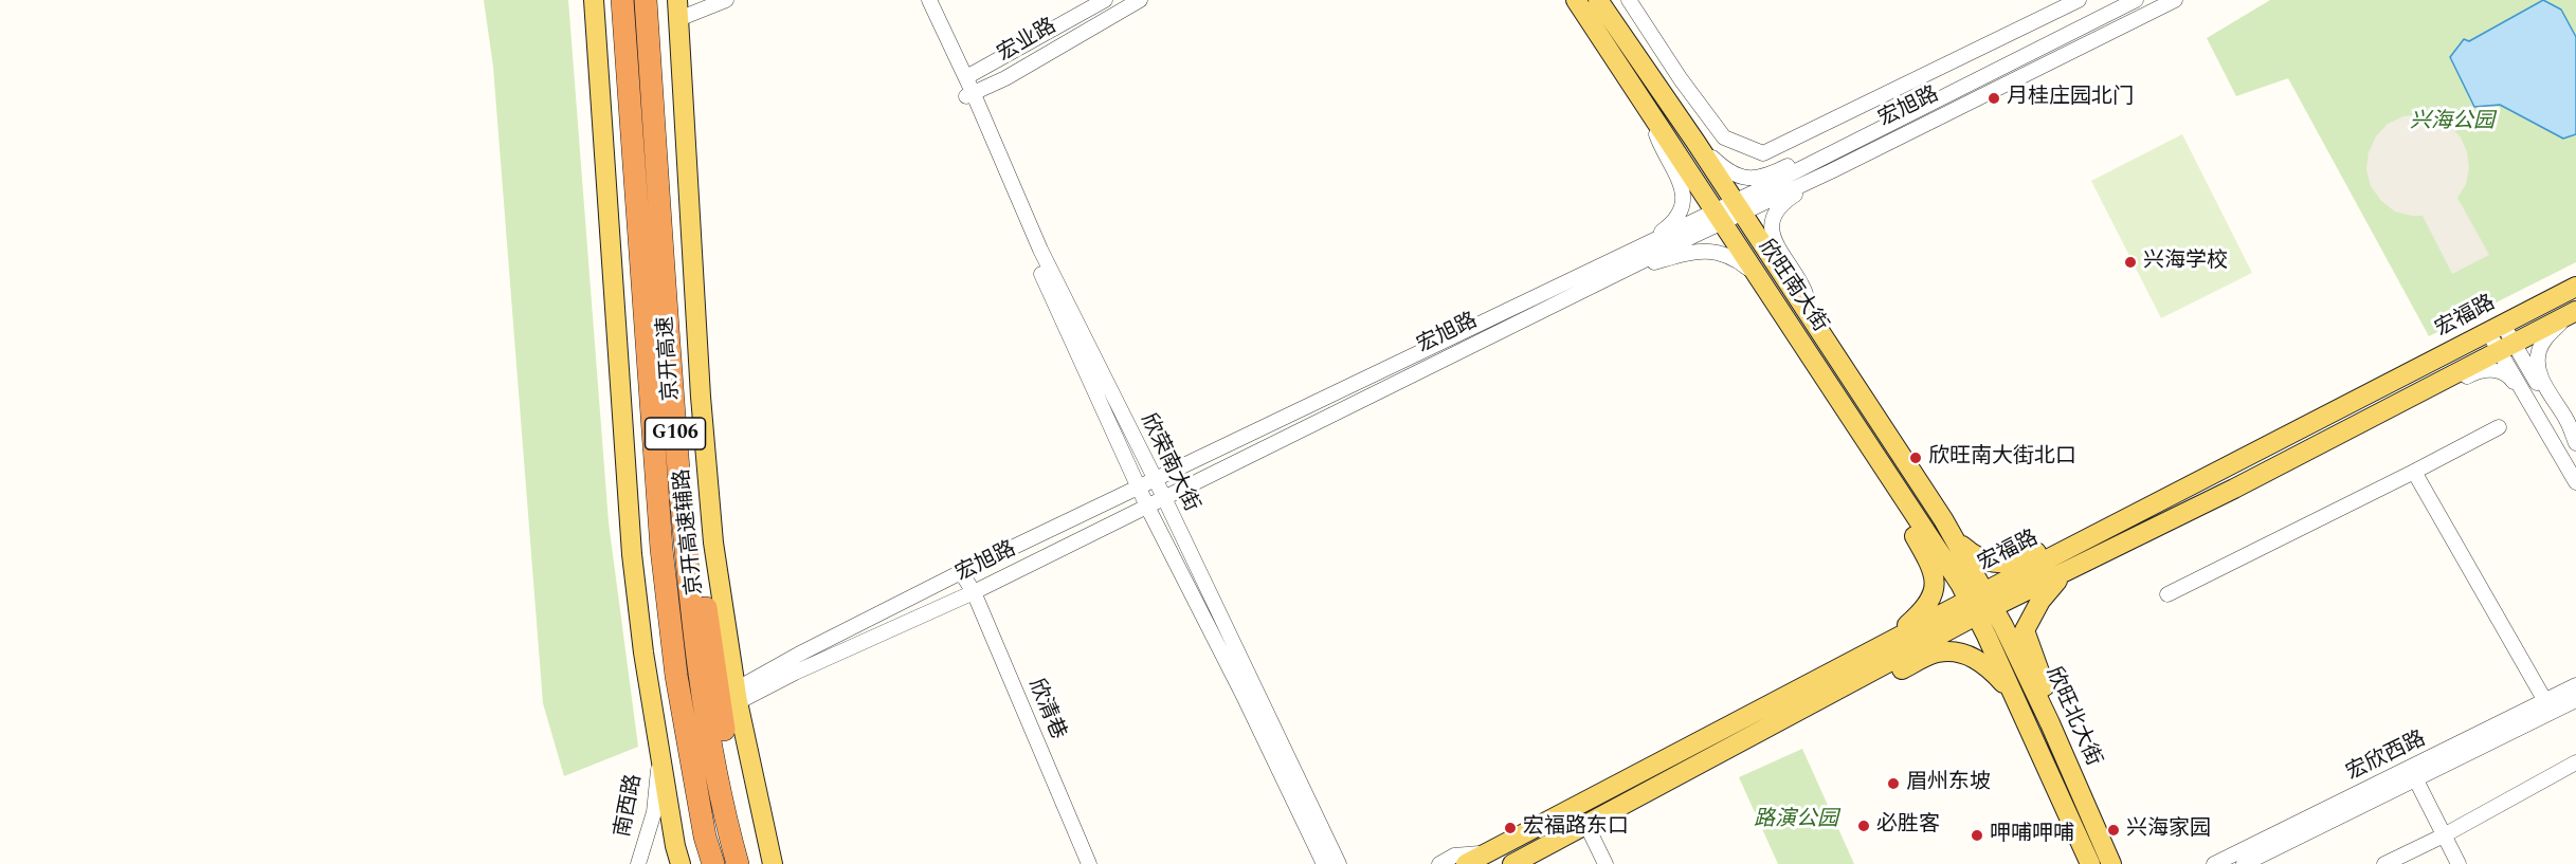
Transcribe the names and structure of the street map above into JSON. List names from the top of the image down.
{
  "streets": {
    "highway": ["京开高速", "G106"],
    "main road": [
      "欣旺南大街",
      "宏福路",
      "京开高速辅路",
      "欣旺北大街"
    ],
    "street": [
      "宏业路",
      "宏旭路",
      "欣荣南大街",
      "欣清巷",
      "宏欣西路",
      "南西路"
    ]
  },
  "crossings": [
    ["宏业路", "欣荣南大街"],
    ["宏旭路", "欣旺南大街"],
    ["宏旭路", "欣荣南大街"],
    ["宏旭路", "京开高速辅路"],
    ["宏旭路", "欣清巷"],
    ["欣旺南大街", "宏福路"],
    ["欣旺南大街", "欣旺北大街"],
    ["宏福路", "欣旺北大街"]
  ],
  "parks": ["兴海公园", "路演公园"],
  "places": [
    "月桂庄园北门",
    "兴海学校",
    "欣旺南大街北口",
    "眉州东坡",
    "必胜客",
    "宏福路东口",
    "兴海家园",
    "呷哺呷哺"
  ]
}
